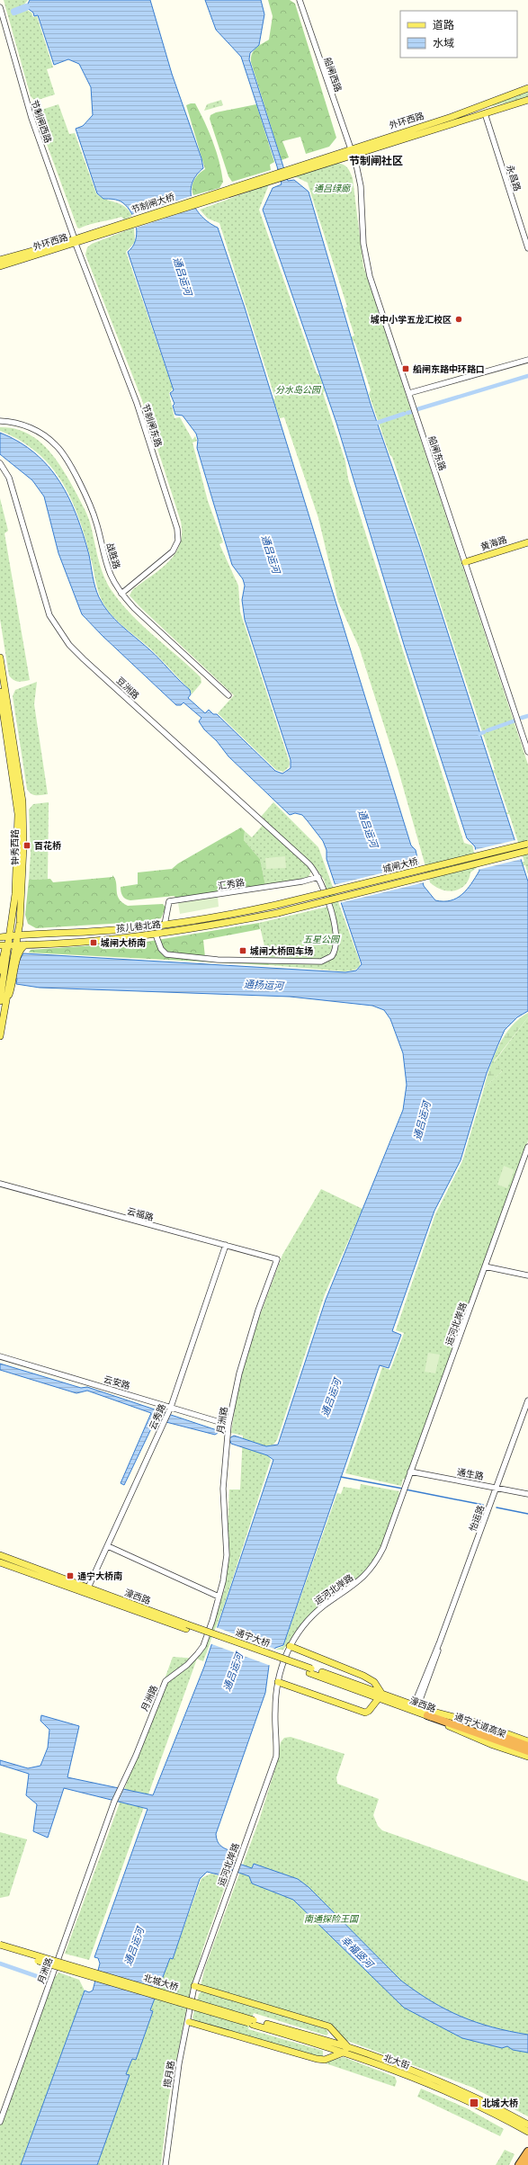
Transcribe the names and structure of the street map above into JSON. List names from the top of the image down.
{
  "streets": {
    "highway": ["通宁大道高架"],
    "main road": [
      "外环西路",
      "节制闸大桥",
      "黄海路",
      "钟秀西路",
      "城闸大桥",
      "孩儿巷北路",
      "濠西路",
      "通宁大桥",
      "北城大桥",
      "北大街"
    ],
    "street": [
      "船闸西路",
      "节制闸西路",
      "永昌路",
      "节制闸东路",
      "船闸东路",
      "战胜路",
      "豆洲路",
      "汇秀路",
      "云福路",
      "运河北岸路",
      "云安路",
      "云秀路",
      "月洲路",
      "通生路",
      "怡运路",
      "揽月路"
    ]
  },
  "crossings": [
    ["船闸西路", "外环西路"],
    ["船闸西路", "船闸东路"],
    ["外环西路", "节制闸西路"],
    ["外环西路", "永昌路"],
    ["外环西路", "节制闸大桥"],
    ["外环西路", "节制闸东路"],
    ["外环西路", "船闸东路"],
    ["节制闸西路", "节制闸东路"],
    ["节制闸东路", "战胜路"],
    ["船闸东路", "黄海路"],
    ["豆洲路", "汇秀路"],
    ["钟秀西路", "孩儿巷北路"],
    ["城闸大桥", "孩儿巷北路"],
    ["汇秀路", "孩儿巷北路"],
    ["云福路", "云秀路"],
    ["云福路", "月洲路"],
    ["运河北岸路", "通生路"],
    ["运河北岸路", "揽月路"],
    ["云安路", "云秀路"],
    ["云安路", "月洲路"],
    ["云秀路", "濠西路"],
    ["通生路", "怡运路"],
    ["怡运路", "濠西路"],
    ["濠西路", "通宁大桥"],
    ["濠西路", "通宁大道高架"],
    ["北城大桥", "北大街"]
  ],
  "districts": ["节制闸社区"],
  "water": ["通吕运河", "通扬运河", "幸福竖河"],
  "parks": [
    "通吕绿廊",
    "分水岛公园",
    "五星公园",
    "南通探险王国"
  ],
  "places": {
    "other": ["城中小学五龙汇校区"],
    "transit": [
      "船闸东路中环路口",
      "百花桥",
      "城闸大桥南",
      "城闸大桥回车场",
      "通宁大桥南",
      "北城大桥"
    ]
  },
  "legend": ["道路", "水域"]
}
